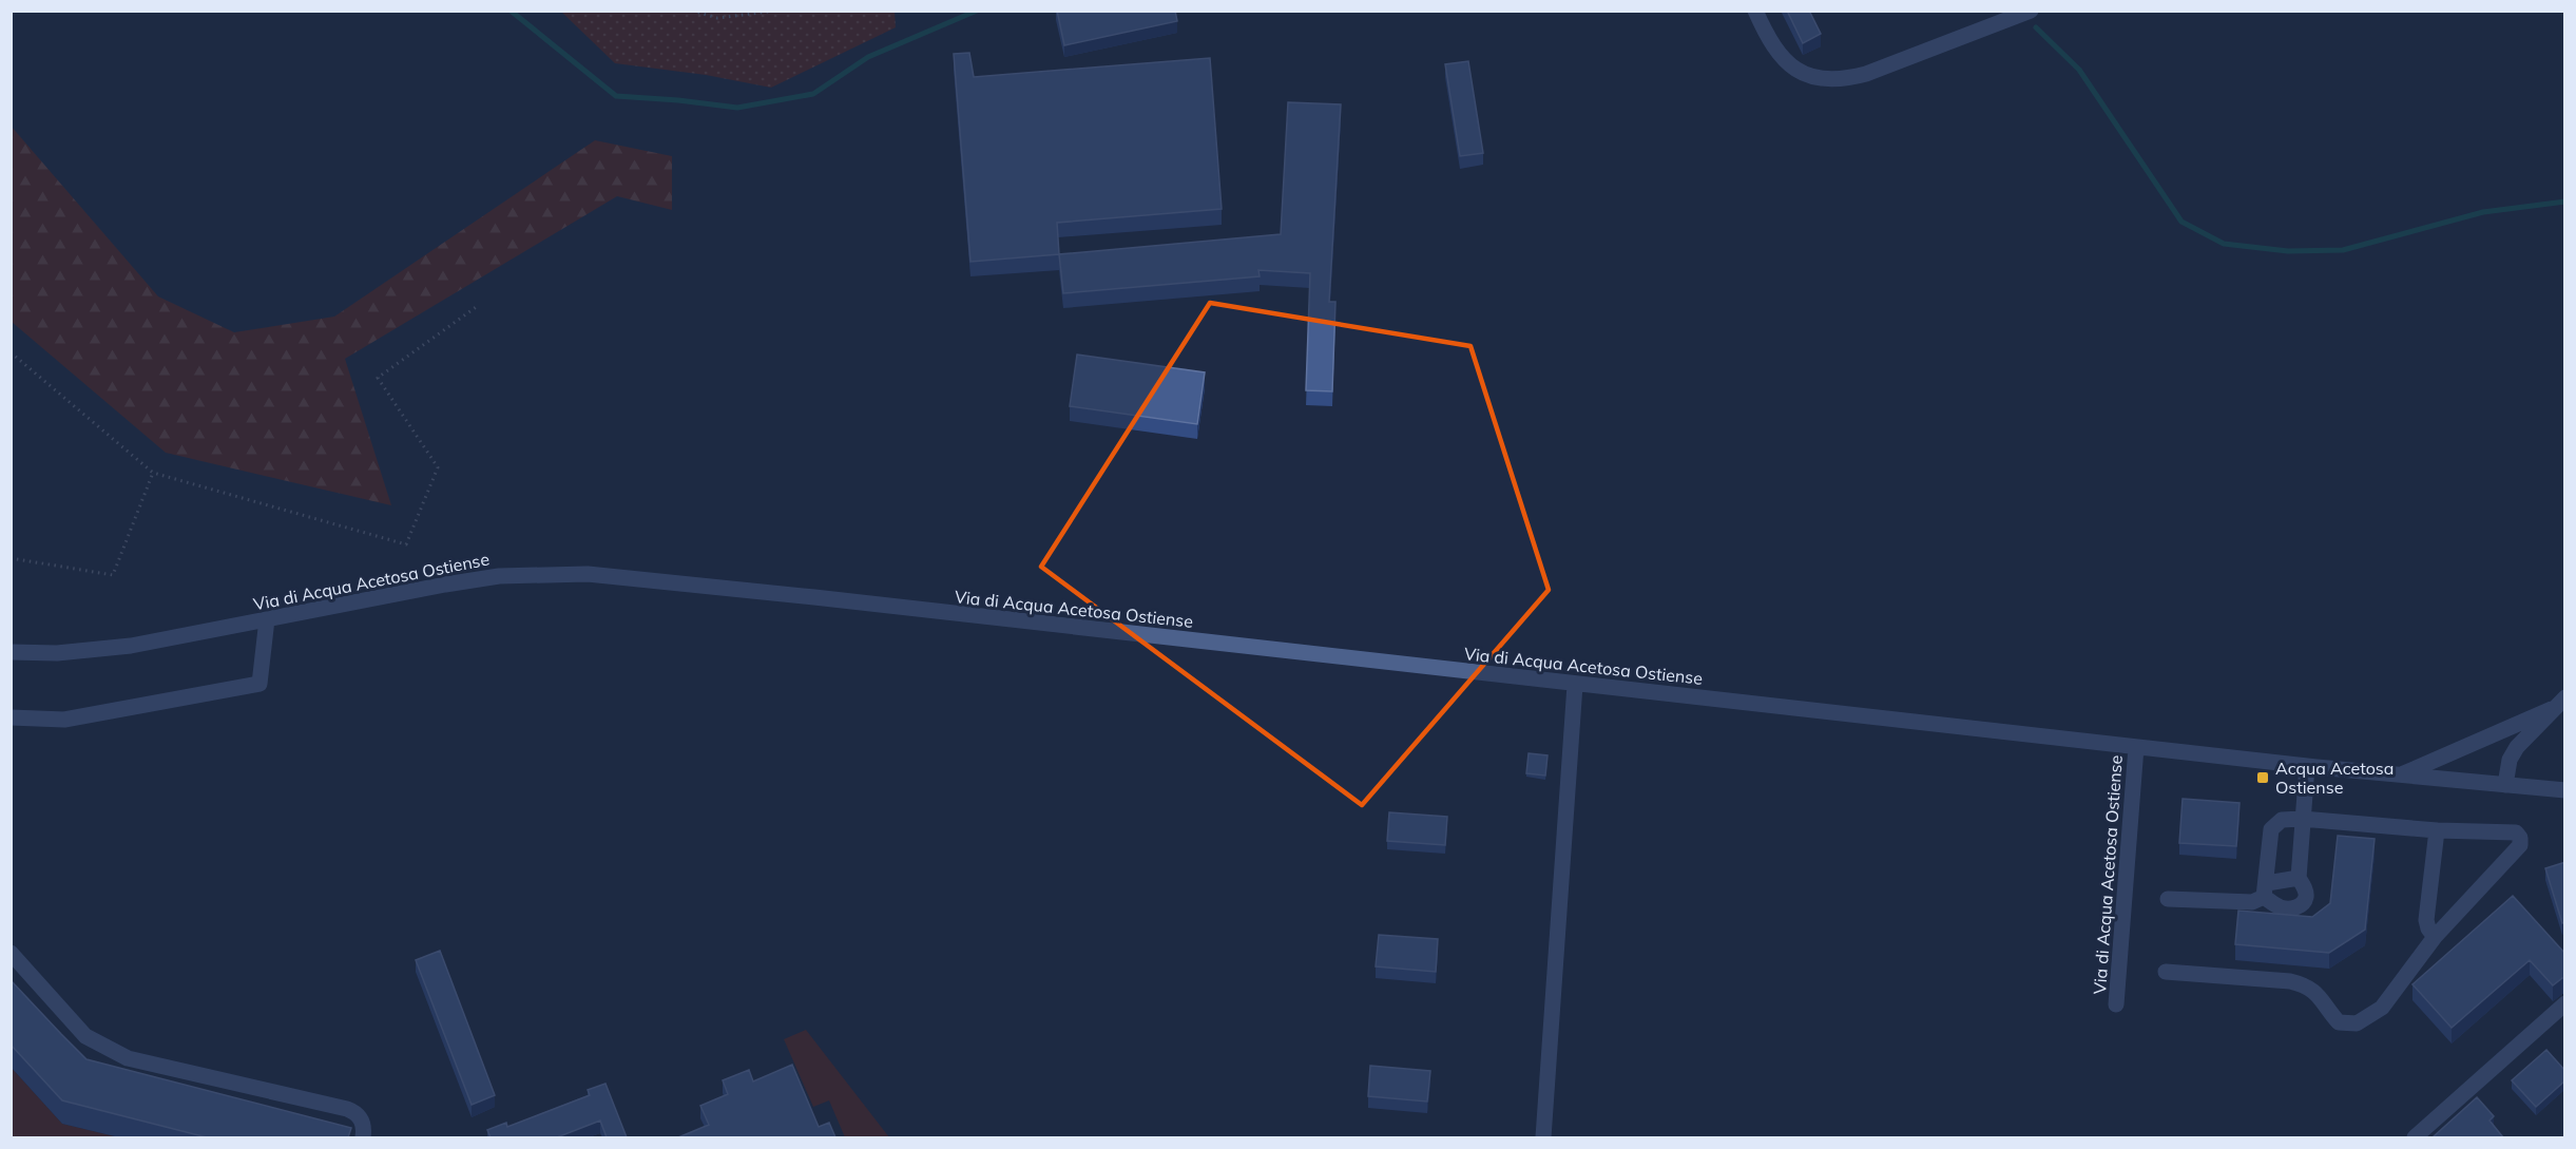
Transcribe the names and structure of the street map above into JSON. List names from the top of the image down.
{
  "streets": {
    "street": ["Via di Acqua Acetosa Ostiense"]
  },
  "places": {
    "transit": ["Acqua Acetosa Ostiense"]
  }
}
